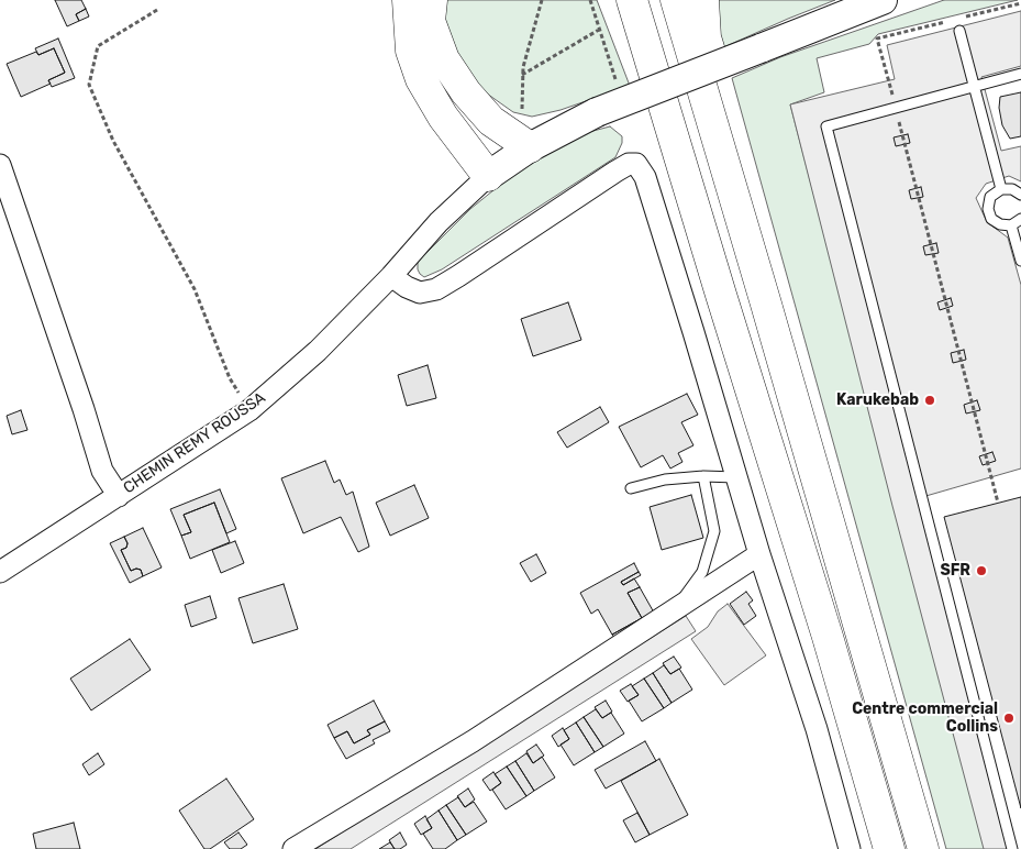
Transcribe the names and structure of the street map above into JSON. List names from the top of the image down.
{
  "streets": {
    "street": ["CHEMIN REMY ROUSSA"]
  },
  "places": ["Karukebab", "SFR", "Centre commercial Collins"]
}
